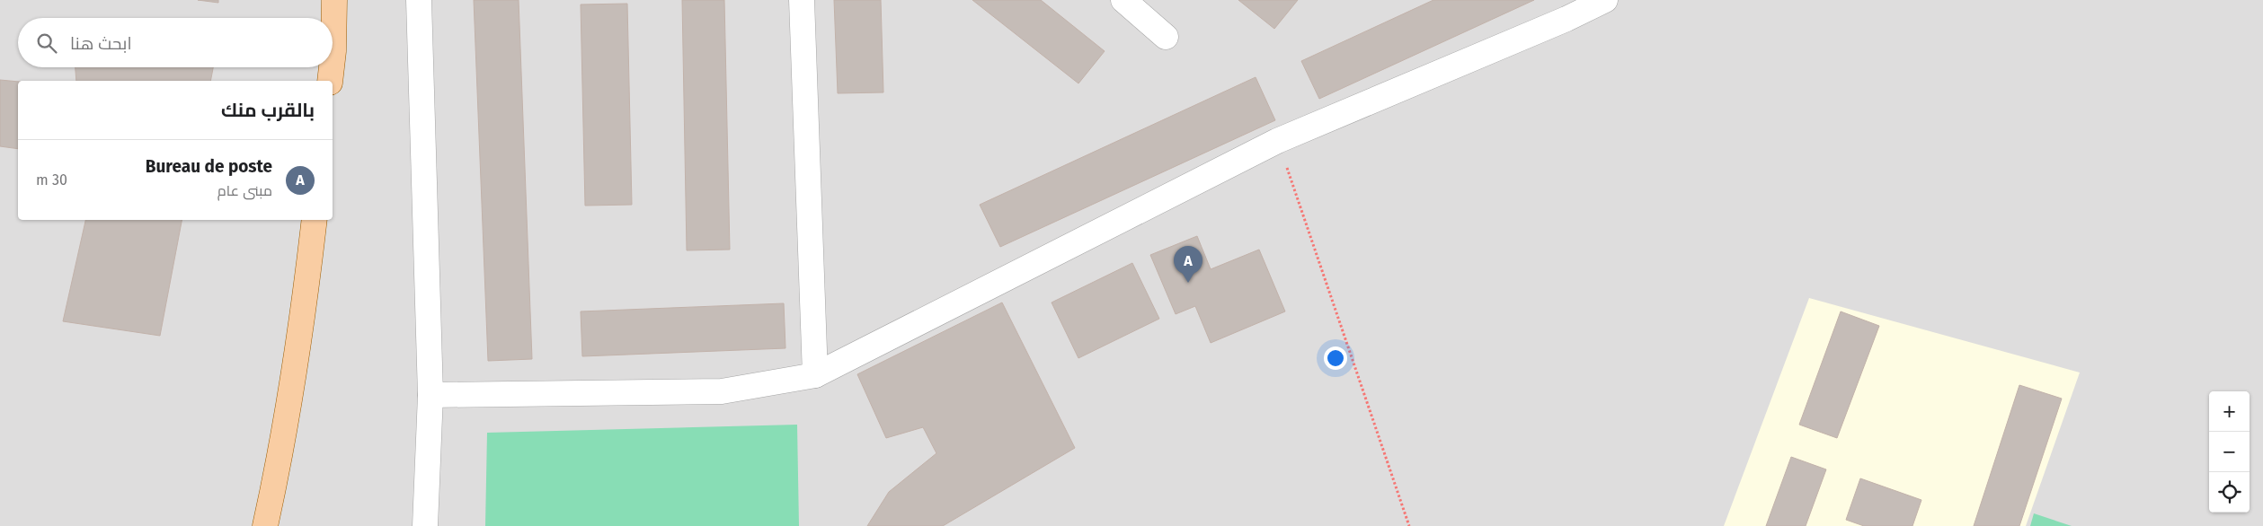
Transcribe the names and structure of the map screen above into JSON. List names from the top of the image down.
{
  "page": {
    "search": "ابحث هنا",
    "heading": "بالقرب منك",
    "list": [
      {
        "mark": "A",
        "name": "Bureau de poste",
        "note": "مبنى عام",
        "value": "30 m"
      }
    ],
    "pins": "A",
    "map_buttons": ["+", "−"]
  }
}
